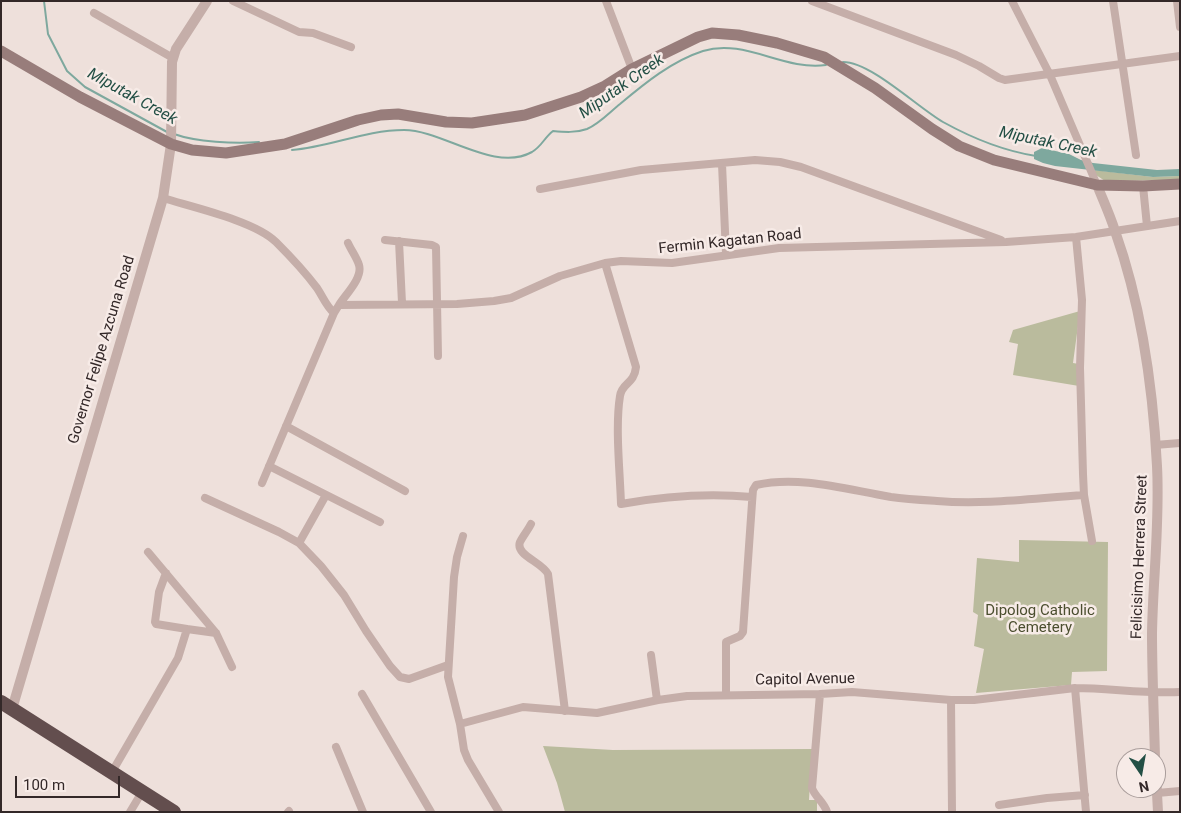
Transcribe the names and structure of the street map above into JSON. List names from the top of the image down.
{
  "streets": {
    "street": [
      "Fermin Kagatan Road",
      "Governor Felipe Azcuna Road",
      "Felicisimo Herrera Street",
      "Capitol Avenue"
    ]
  },
  "crossings": [
    ["Fermin Kagatan Road", "Felicisimo Herrera Street"],
    ["Felicisimo Herrera Street", "Capitol Avenue"]
  ],
  "water": ["Miputak Creek"],
  "parks": ["Dipolog Catholic Cemetery"],
  "scale_bar": "100 m",
  "north": "bottom"
}
